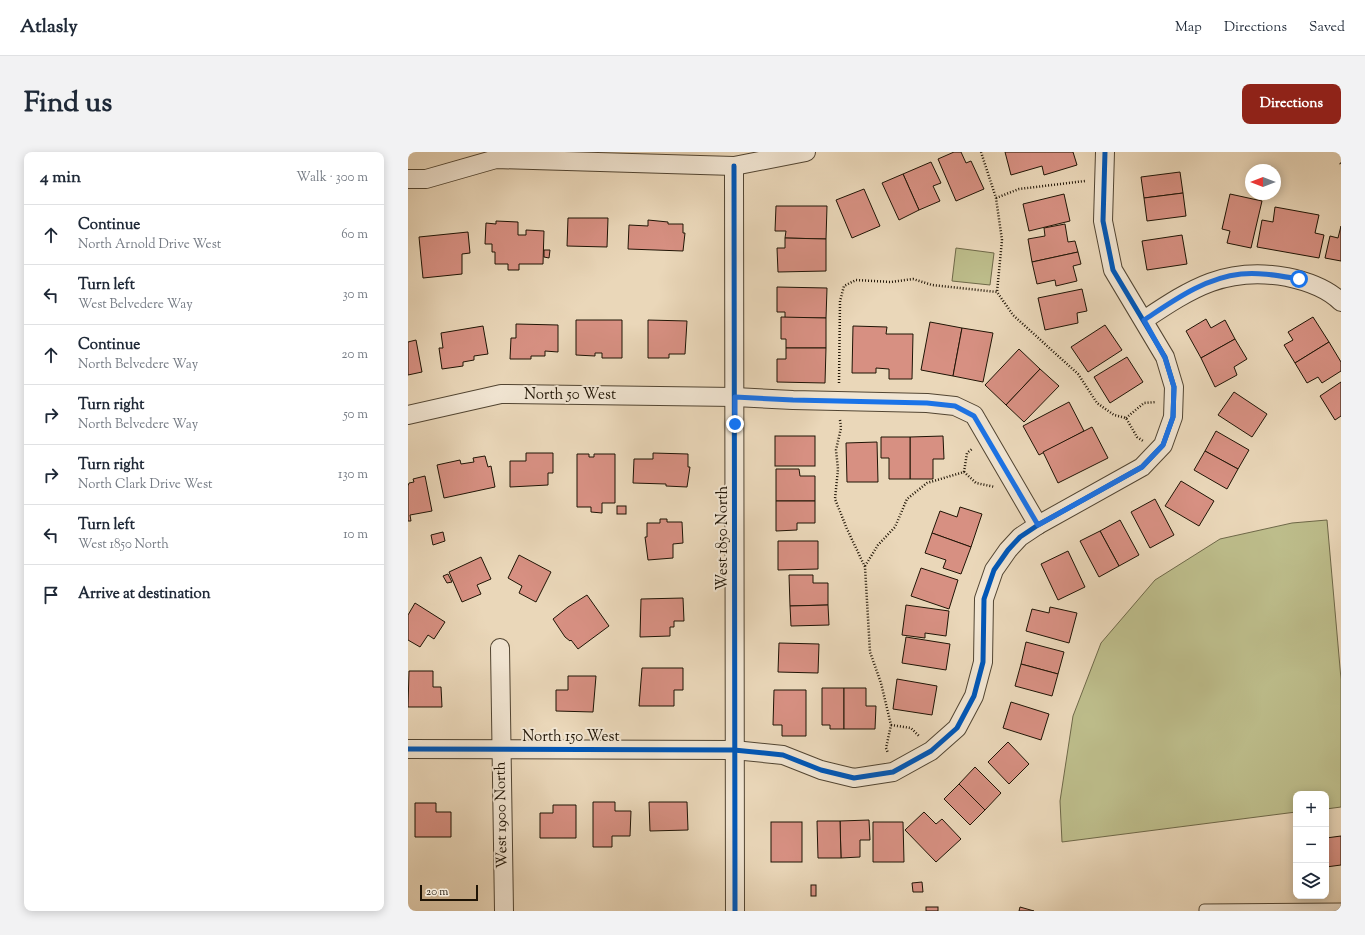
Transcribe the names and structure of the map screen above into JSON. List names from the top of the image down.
{
  "streets": {
    "street": [
      "North 50 West",
      "West 1850 North",
      "North 150 West",
      "West 1900 North"
    ]
  },
  "crossings": [
    ["North 50 West", "West 1850 North"],
    ["North 50 West", "North 150 West"],
    ["West 1850 North", "North 150 West"],
    ["North 150 West", "West 1900 North"]
  ],
  "scale_bar": "20 m",
  "north": "left",
  "page": {
    "header": "Atlasly",
    "nav": ["Map", "Directions", "Saved"],
    "title": "Find us",
    "buttons": "Directions",
    "heading": ["4 min", "Walk · 300 m"],
    "list": [
      ["Continue", "North Arnold Drive West", "60 m"],
      ["Turn left", "West Belvedere Way", "30 m"],
      ["Continue", "North Belvedere Way", "20 m"],
      ["Turn right", "North Belvedere Way", "50 m"],
      ["Turn right", "North Clark Drive West", "130 m"],
      ["Turn left", "West 1850 North", "10 m"],
      "Arrive at destination"
    ],
    "map_buttons": ["+", "−"],
    "scale": "20 m"
  }
}
